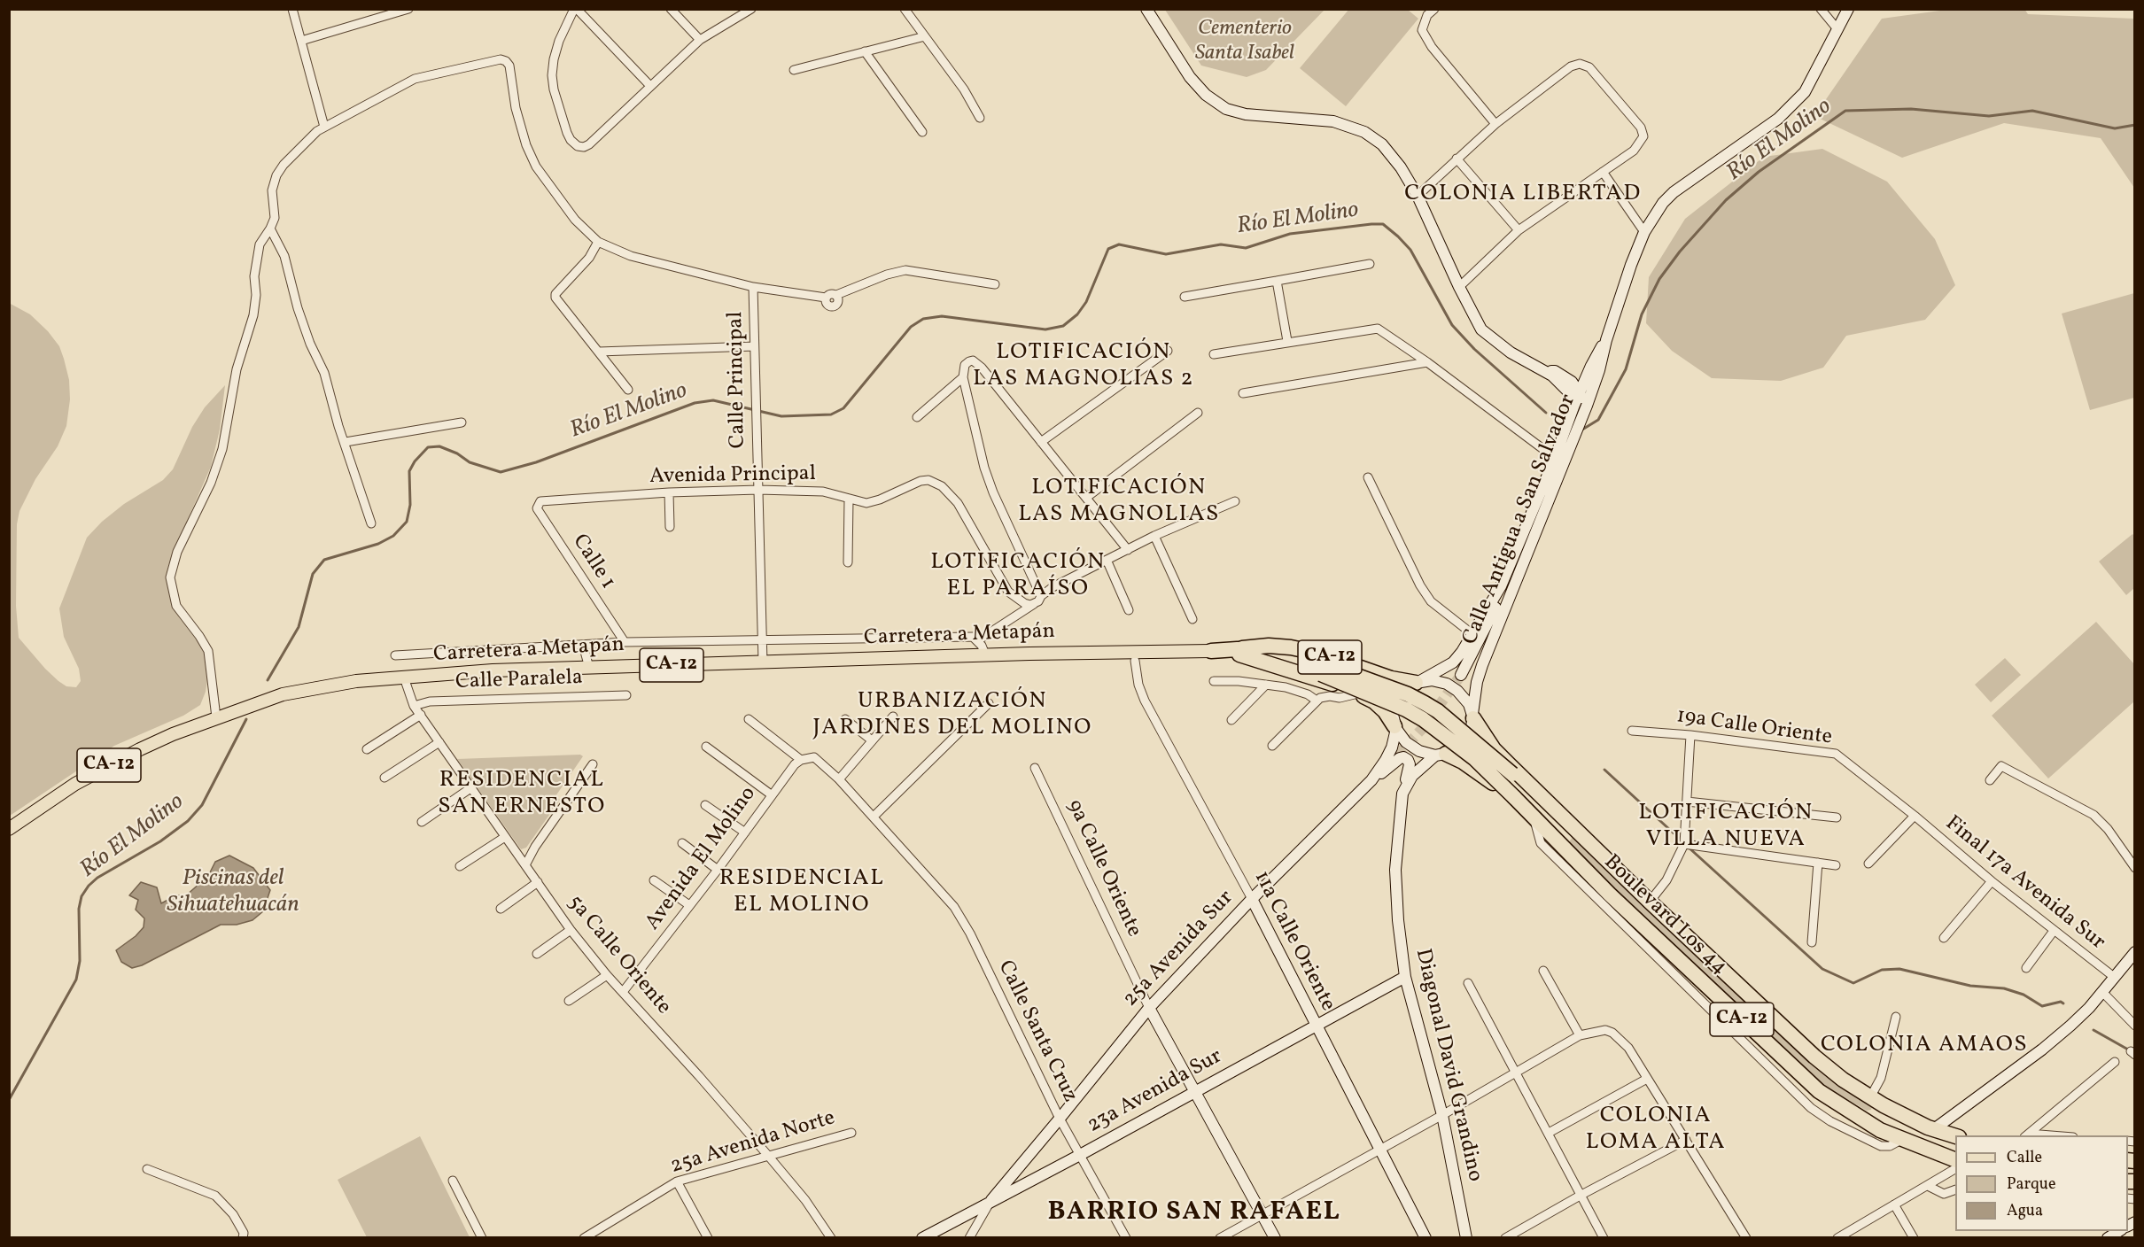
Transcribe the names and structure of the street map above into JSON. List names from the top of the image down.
{
  "streets": {
    "highway": ["CA-12", "Boulevard Los 44"],
    "main road": [
      "Calle Antigua a San Salvador",
      "Carretera a Metapán",
      "9a Calle Oriente",
      "11a Calle Oriente",
      "25a Avenida Sur",
      "Diagonal David Grandino",
      "23a Avenida Sur"
    ],
    "street": [
      "Calle Principal",
      "Avenida Principal",
      "Calle 1",
      "Calle Paralela",
      "19a Calle Oriente",
      "Avenida El Molino",
      "Final 17a Avenida Sur",
      "5a Calle Oriente",
      "Calle Santa Cruz",
      "25a Avenida Norte"
    ]
  },
  "crossings": [
    ["Calle Principal", "Avenida Principal"],
    ["Calle Principal", "Carretera a Metapán"],
    ["Avenida Principal", "Calle 1"],
    ["Calle Antigua a San Salvador", "CA-12"],
    ["Calle Antigua a San Salvador", "25a Avenida Sur"],
    ["Calle Antigua a San Salvador", "Diagonal David Grandino"],
    ["Carretera a Metapán", "11a Calle Oriente"],
    ["Carretera a Metapán", "5a Calle Oriente"],
    ["CA-12", "Boulevard Los 44"],
    ["CA-12", "25a Avenida Sur"],
    ["CA-12", "Diagonal David Grandino"],
    ["Calle Paralela", "5a Calle Oriente"],
    ["19a Calle Oriente", "Final 17a Avenida Sur"],
    ["Avenida El Molino", "5a Calle Oriente"],
    ["Avenida El Molino", "Calle Santa Cruz"],
    ["9a Calle Oriente", "25a Avenida Sur"],
    ["9a Calle Oriente", "23a Avenida Sur"],
    ["11a Calle Oriente", "25a Avenida Sur"],
    ["11a Calle Oriente", "23a Avenida Sur"],
    ["25a Avenida Sur", "Calle Santa Cruz"],
    ["25a Avenida Sur", "Diagonal David Grandino"],
    ["25a Avenida Sur", "23a Avenida Sur"],
    ["5a Calle Oriente", "25a Avenida Norte"],
    ["Calle Santa Cruz", "23a Avenida Sur"],
    ["Diagonal David Grandino", "23a Avenida Sur"]
  ],
  "districts": [
    "COLONIA LIBERTAD",
    "LOTIFICACIÓN LAS MAGNOLIAS 2",
    "LOTIFICACIÓN LAS MAGNOLIAS",
    "LOTIFICACIÓN EL PARAÍSO",
    "URBANIZACIÓN JARDINES DEL MOLINO",
    "RESIDENCIAL SAN ERNESTO",
    "LOTIFICACIÓN VILLA NUEVA",
    "RESIDENCIAL EL MOLINO",
    "COLONIA AMAOS",
    "COLONIA LOMA ALTA",
    "BARRIO SAN RAFAEL"
  ],
  "water": ["Río El Molino", "Piscinas del Sihuatehuacán"],
  "parks": ["Cementerio Santa Isabel"],
  "legend": ["Calle", "Parque", "Agua"]
}
